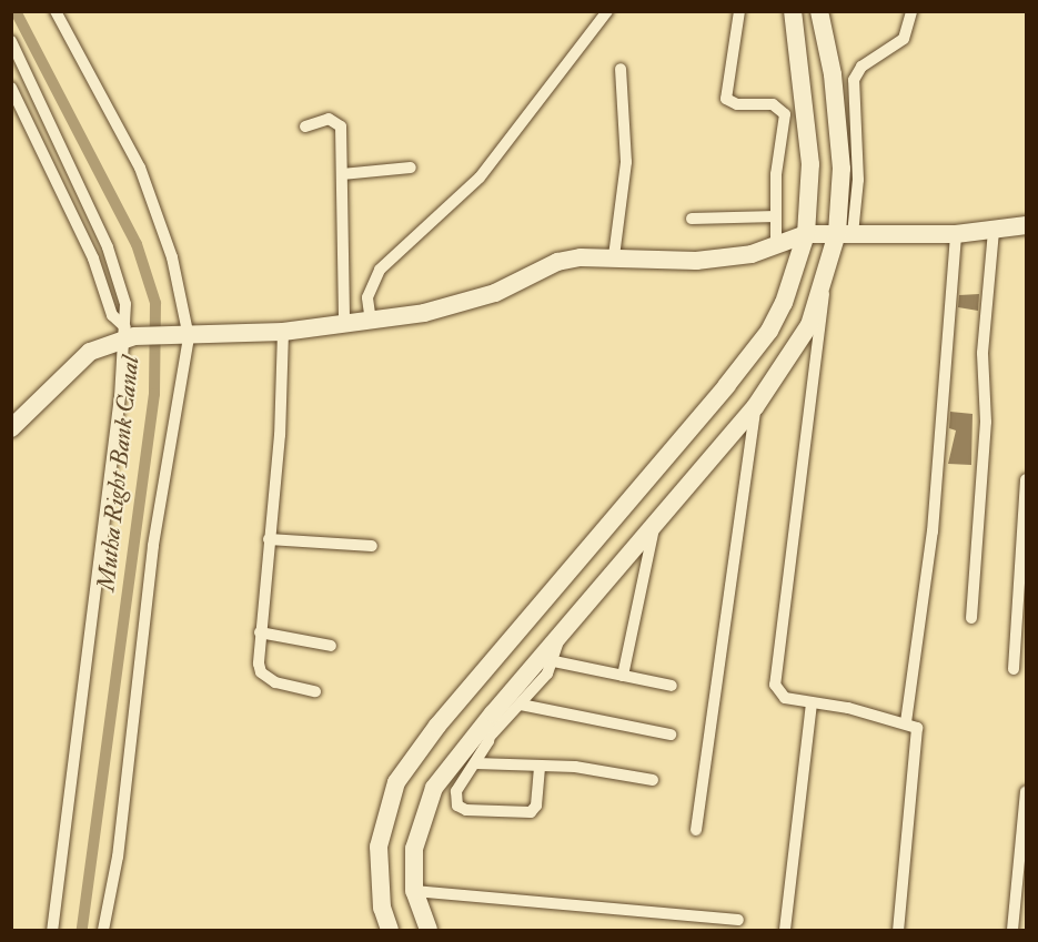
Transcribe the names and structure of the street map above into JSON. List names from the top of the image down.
{
  "water": ["Mutha Right Bank Canal"]
}
